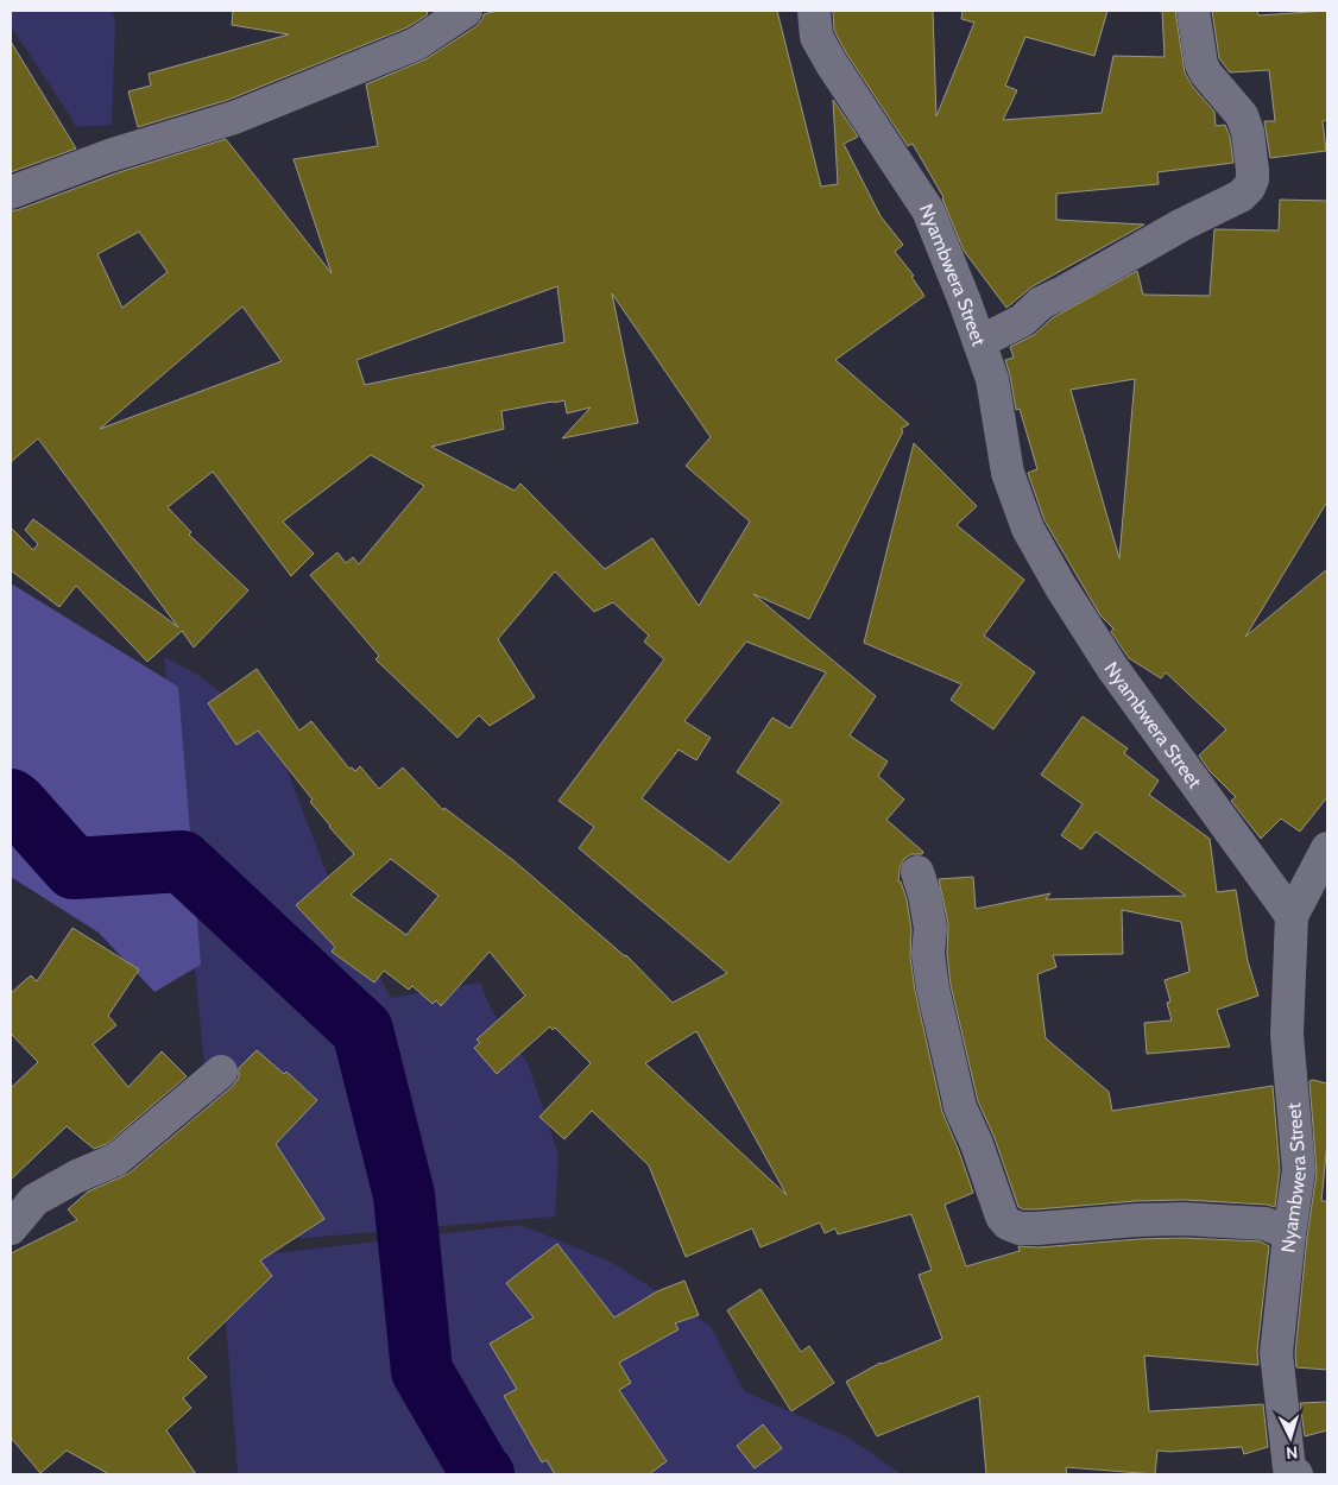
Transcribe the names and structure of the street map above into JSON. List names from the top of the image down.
{
  "streets": {
    "street": ["Nyambwera Street"]
  },
  "north": "bottom"
}
